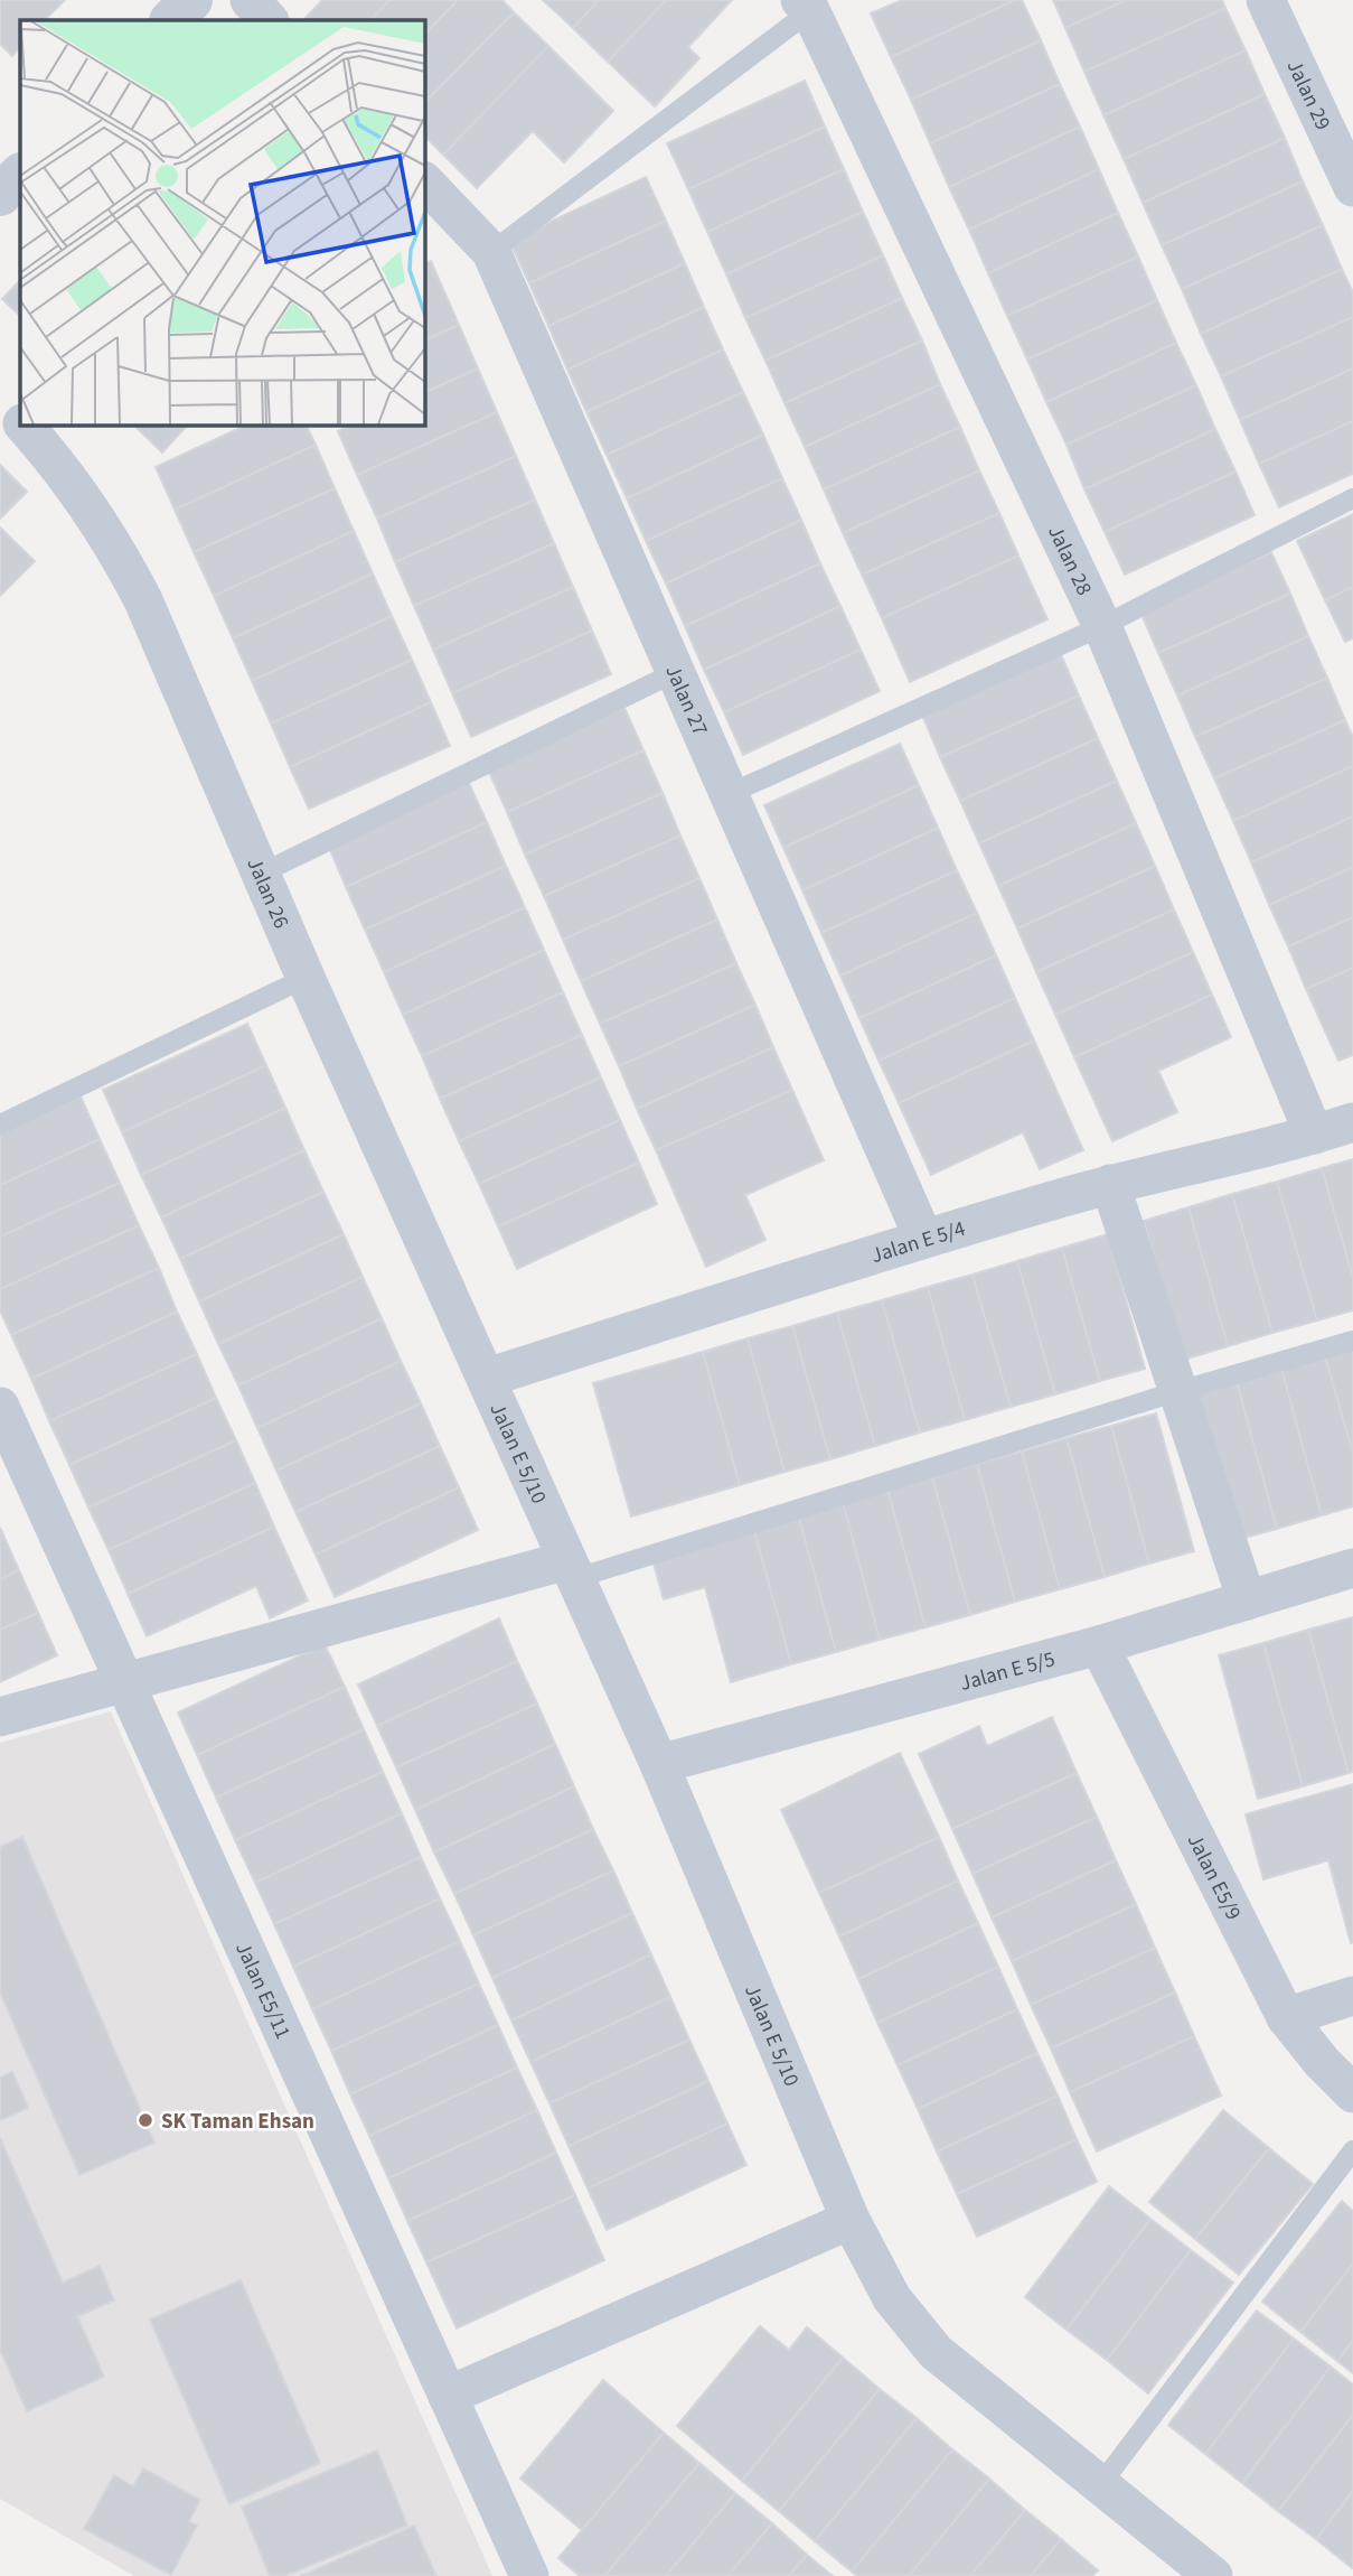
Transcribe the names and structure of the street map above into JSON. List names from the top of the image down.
{
  "streets": {
    "street": [
      "Jalan 29",
      "Jalan 28",
      "Jalan 27",
      "Jalan 26",
      "Jalan E 5/4",
      "Jalan E 5/10",
      "Jalan E 5/5",
      "Jalan E5/9",
      "Jalan E5/11"
    ]
  },
  "crossings": [
    ["Jalan 28", "Jalan E 5/4"],
    ["Jalan 27", "Jalan E 5/4"],
    ["Jalan 26", "Jalan E 5/4"],
    ["Jalan 26", "Jalan E 5/10"],
    ["Jalan E 5/4", "Jalan E 5/10"],
    ["Jalan E 5/10", "Jalan E 5/5"],
    ["Jalan E 5/5", "Jalan E5/9"]
  ],
  "places": ["SK Taman Ehsan"]
}
